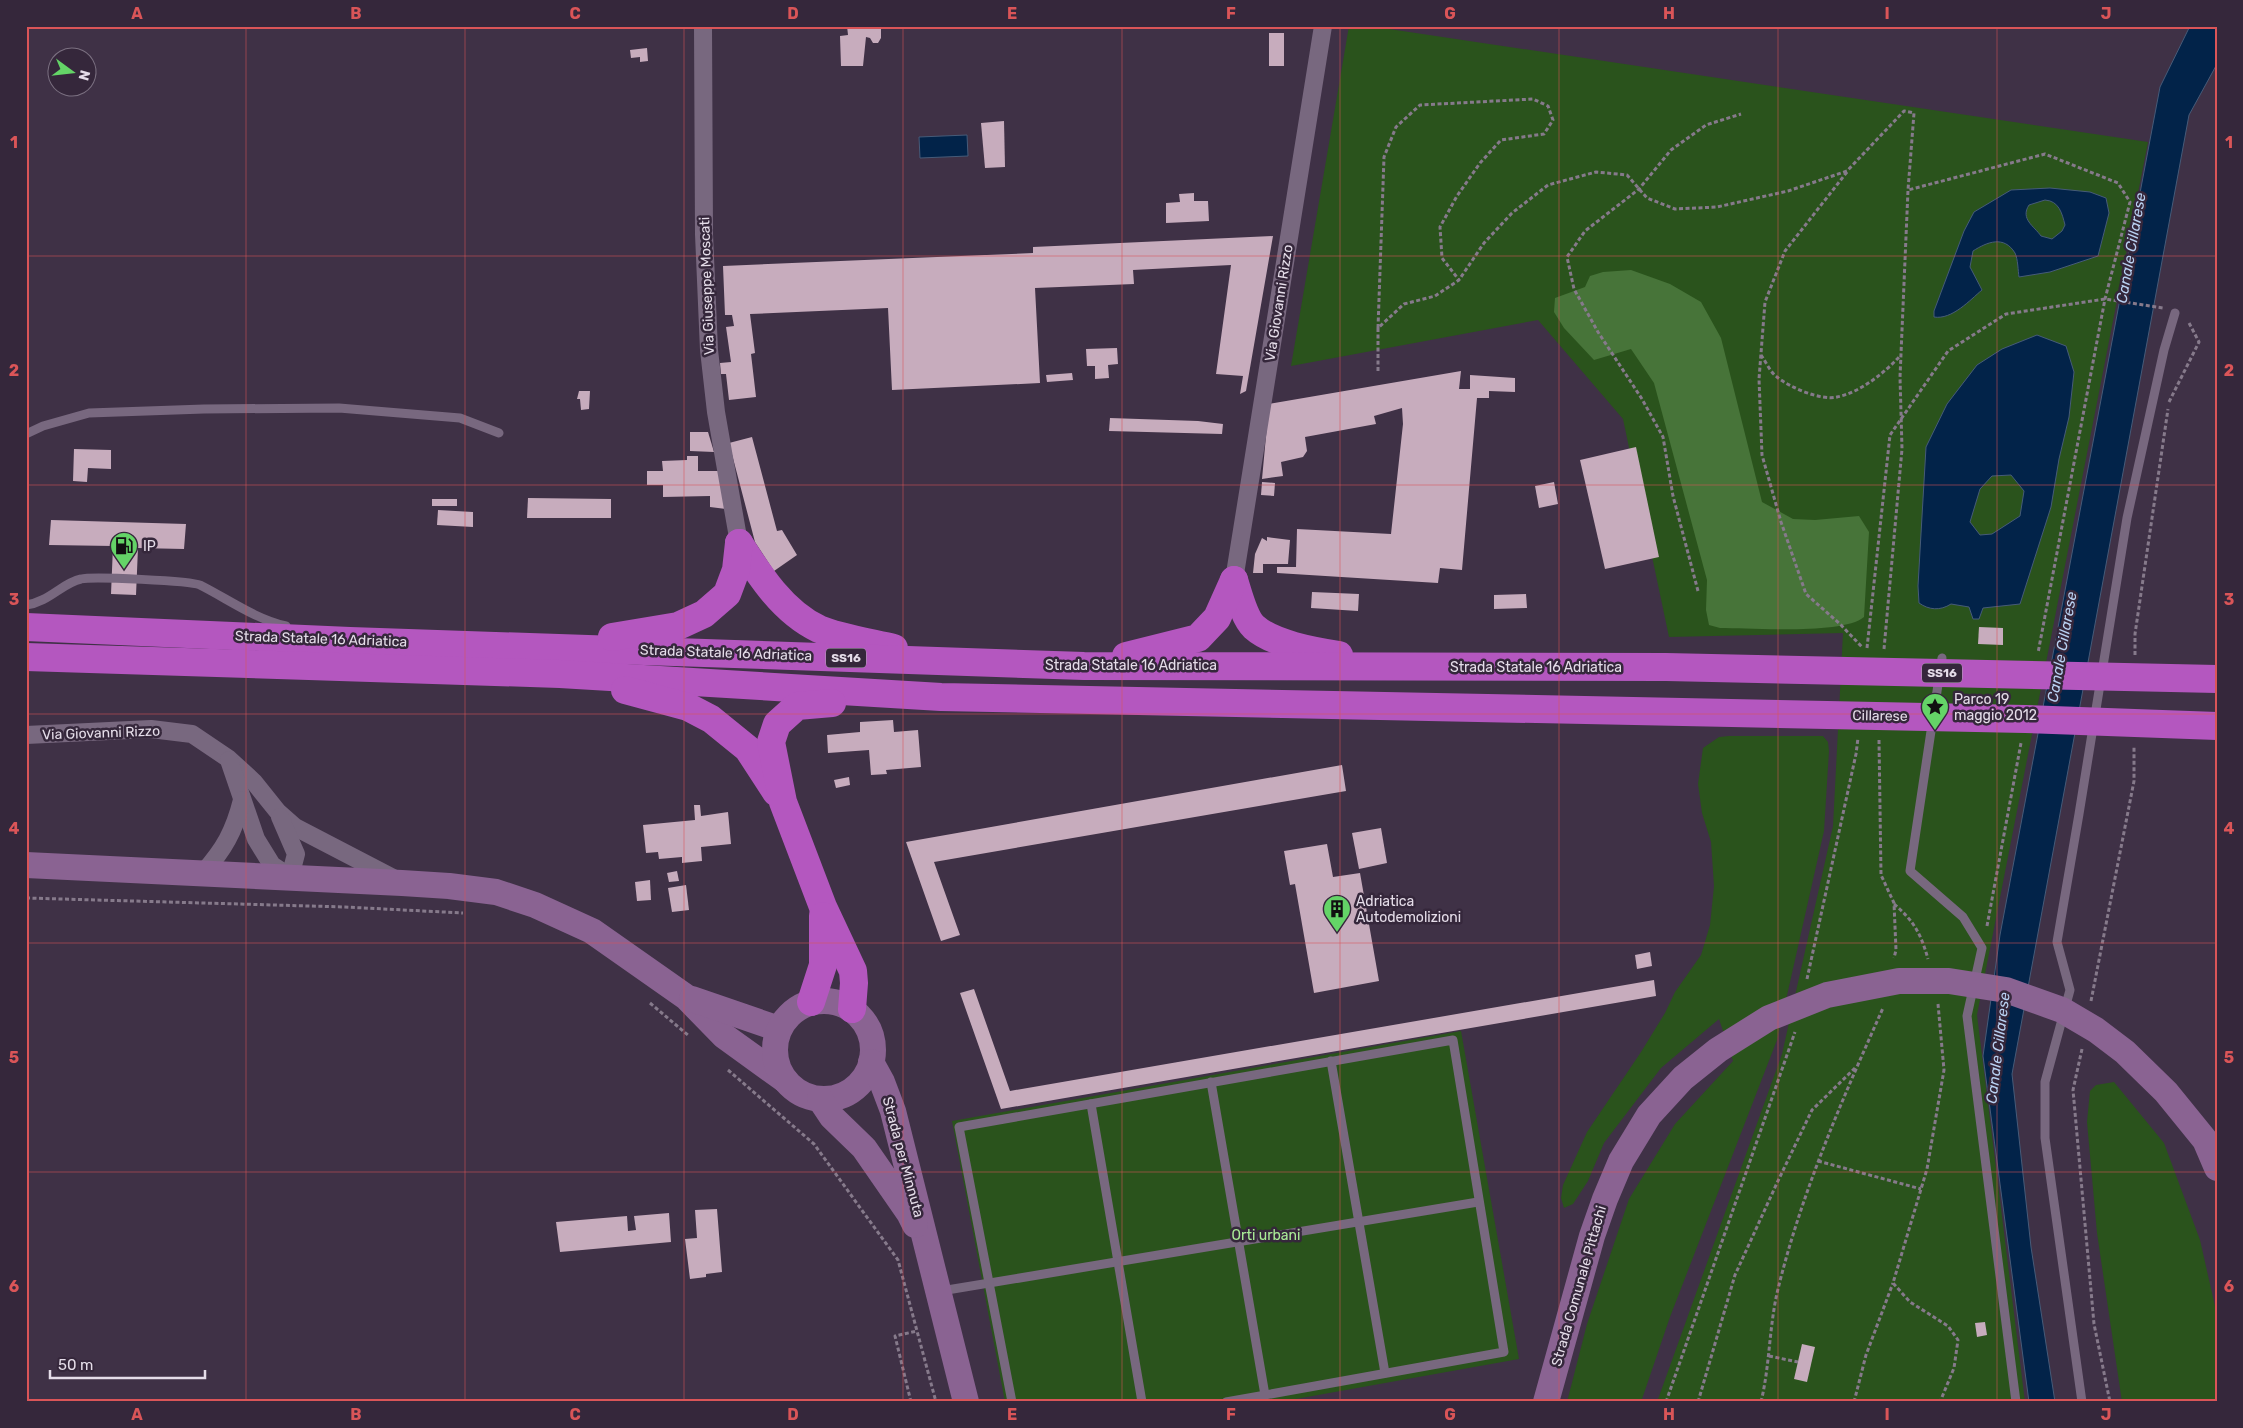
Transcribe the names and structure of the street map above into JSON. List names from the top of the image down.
{
  "streets": {
    "highway": ["Strada Statale 16 Adriatica", "SS16", "Cillarese"],
    "street": [
      "Via Giuseppe Moscati",
      "Via Giovanni Rizzo",
      "Strada per Minnuta",
      "Strada Comunale Pittachi"
    ]
  },
  "crossings": [
    ["Strada Statale 16 Adriatica", "Cillarese"]
  ],
  "water": ["Canale Cillarese"],
  "parks": ["Orti urbani"],
  "places": {
    "fuel station": ["IP"],
    "place": ["Parco 19 maggio 2012"],
    "building": ["Adriatica Autodemolizioni"]
  },
  "scale_bar": "50 m",
  "north": "right",
  "grid": {
    "columns": [
      "A",
      "B",
      "C",
      "D",
      "E",
      "F",
      "G",
      "H",
      "I",
      "J"
    ],
    "rows": [
      "1",
      "2",
      "3",
      "4",
      "5",
      "6"
    ]
  }
}
